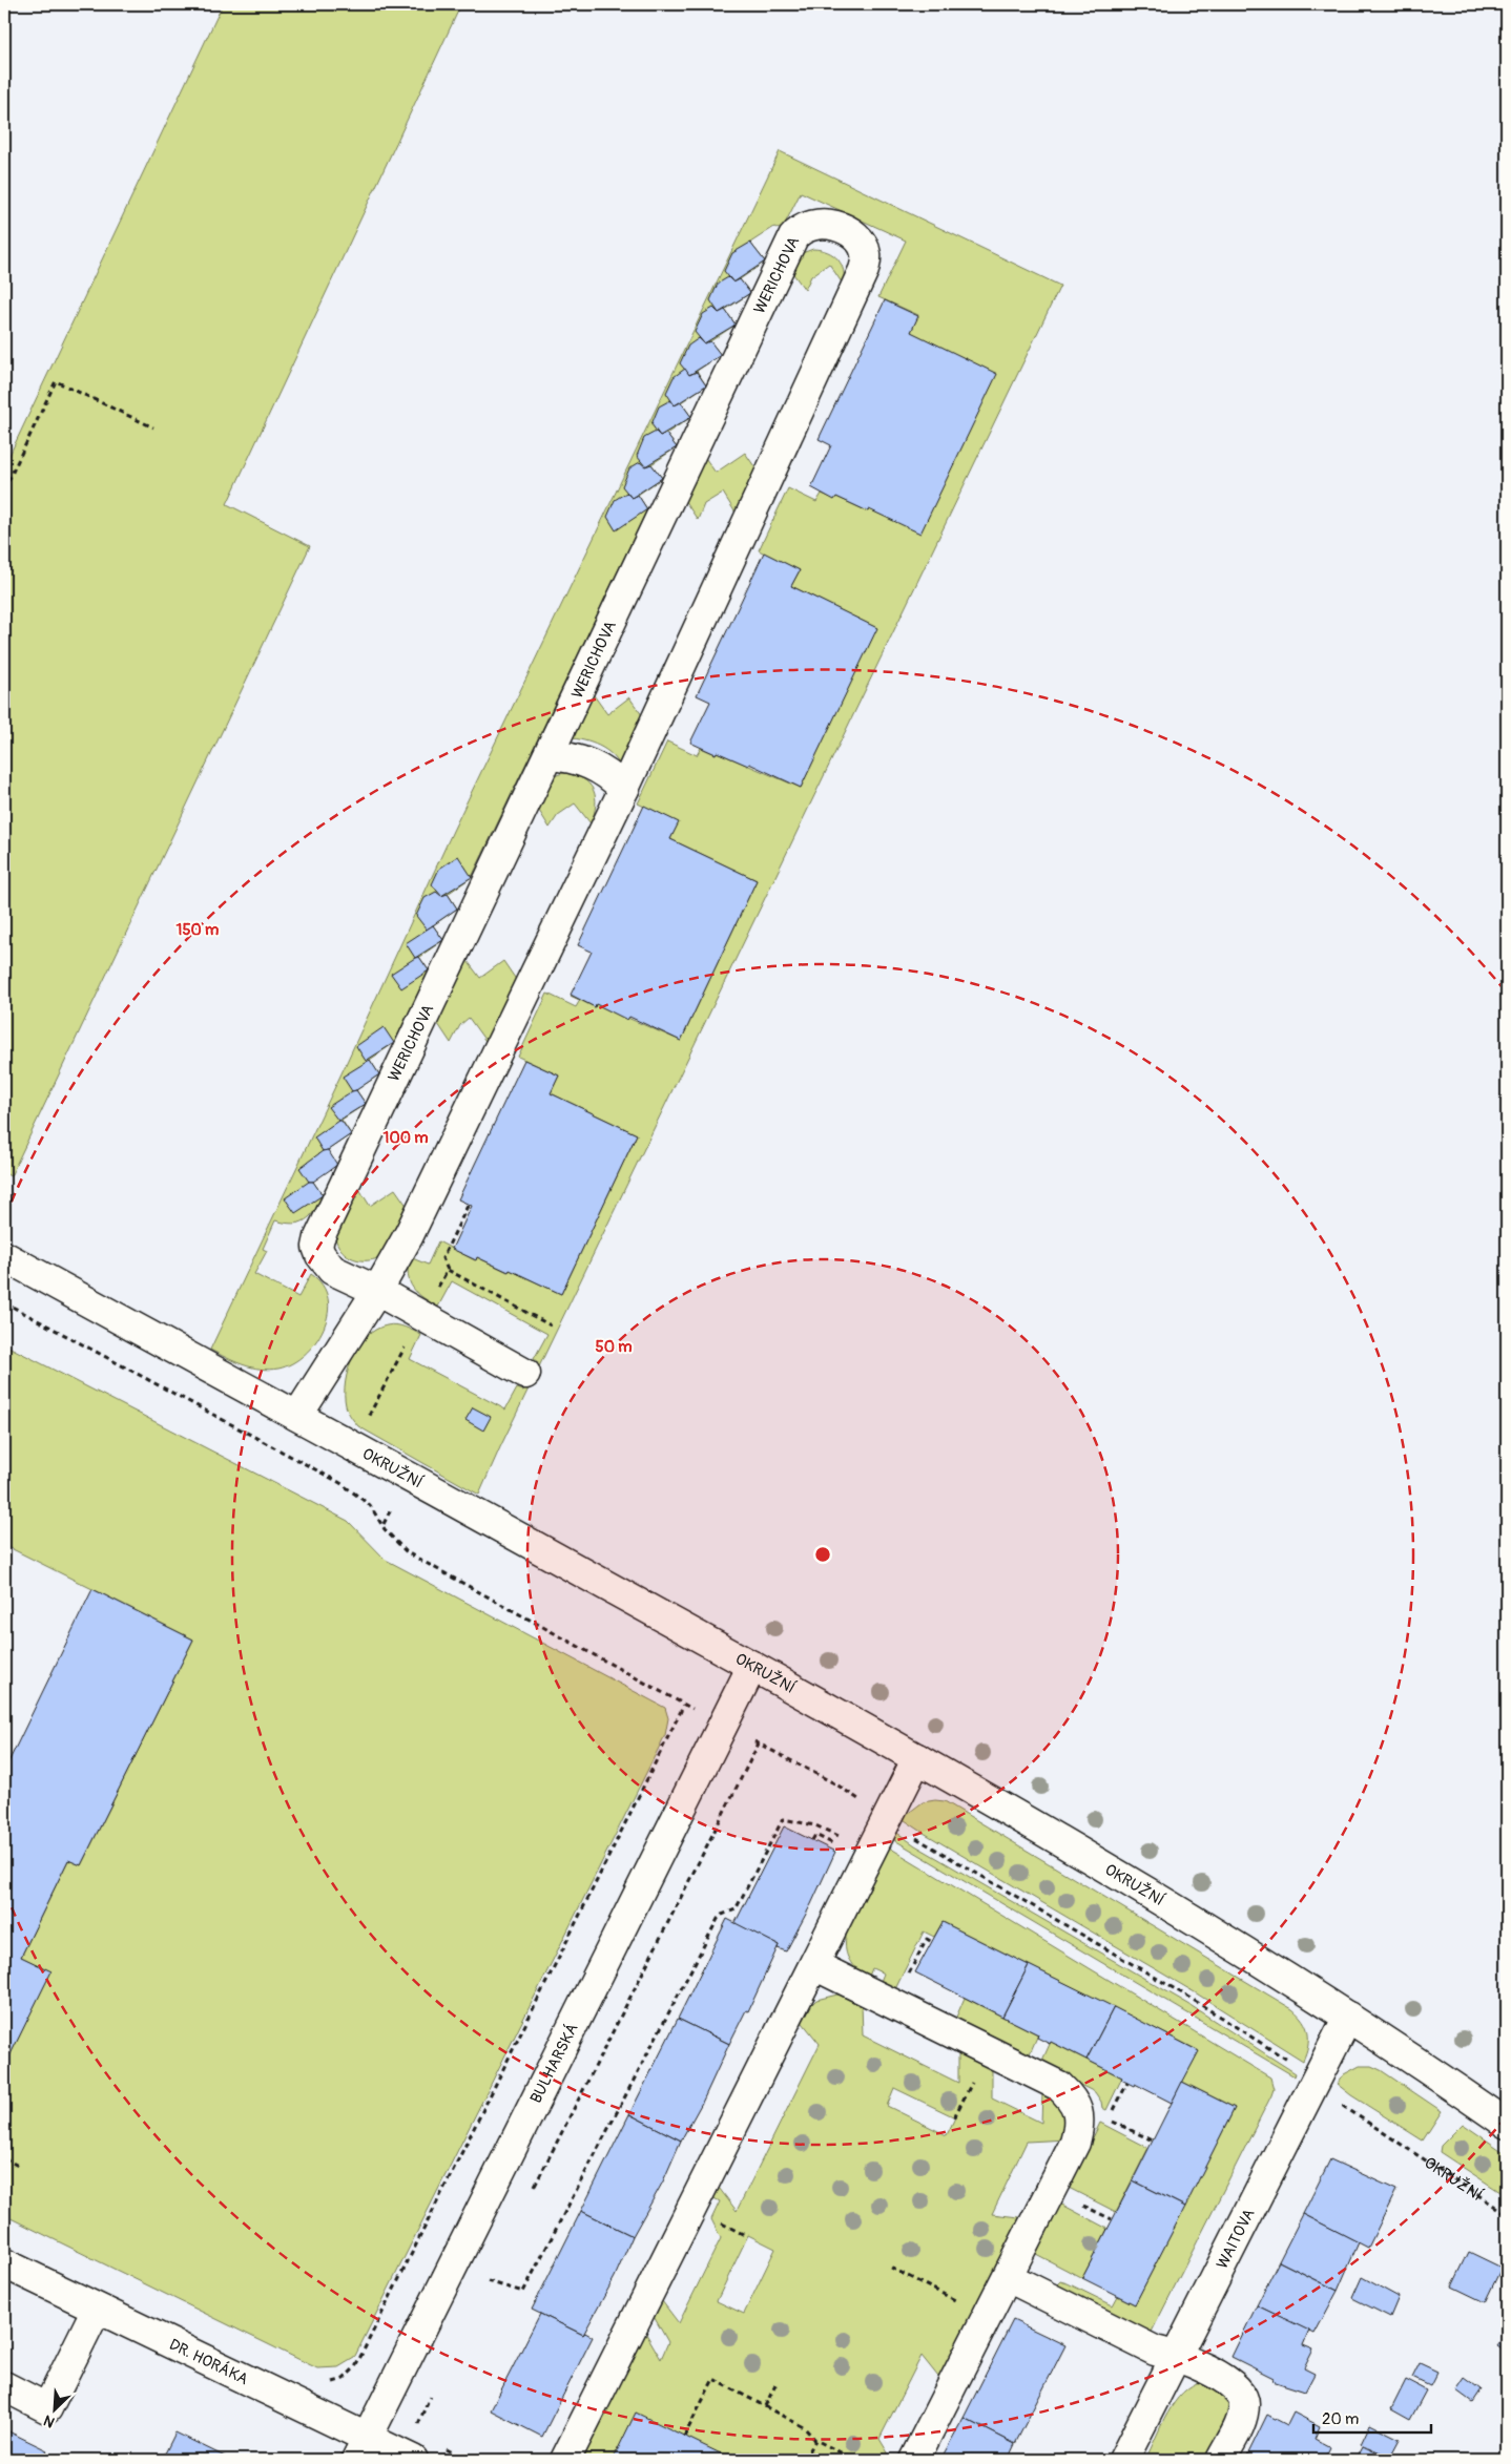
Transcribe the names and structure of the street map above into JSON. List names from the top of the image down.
{
  "streets": {
    "street": [
      "WERICHOVA",
      "OKRUŽNÍ",
      "BULHARSKÁ",
      "WAITOVA",
      "DR. HORÁKA"
    ]
  },
  "crossings": [
    ["WERICHOVA", "OKRUŽNÍ"],
    ["OKRUŽNÍ", "BULHARSKÁ"],
    ["OKRUŽNÍ", "WAITOVA"],
    ["BULHARSKÁ", "DR. HORÁKA"]
  ],
  "scale_bar": "20 m",
  "north": "bottom left",
  "rings": ["150 m", "100 m", "50 m"]
}
